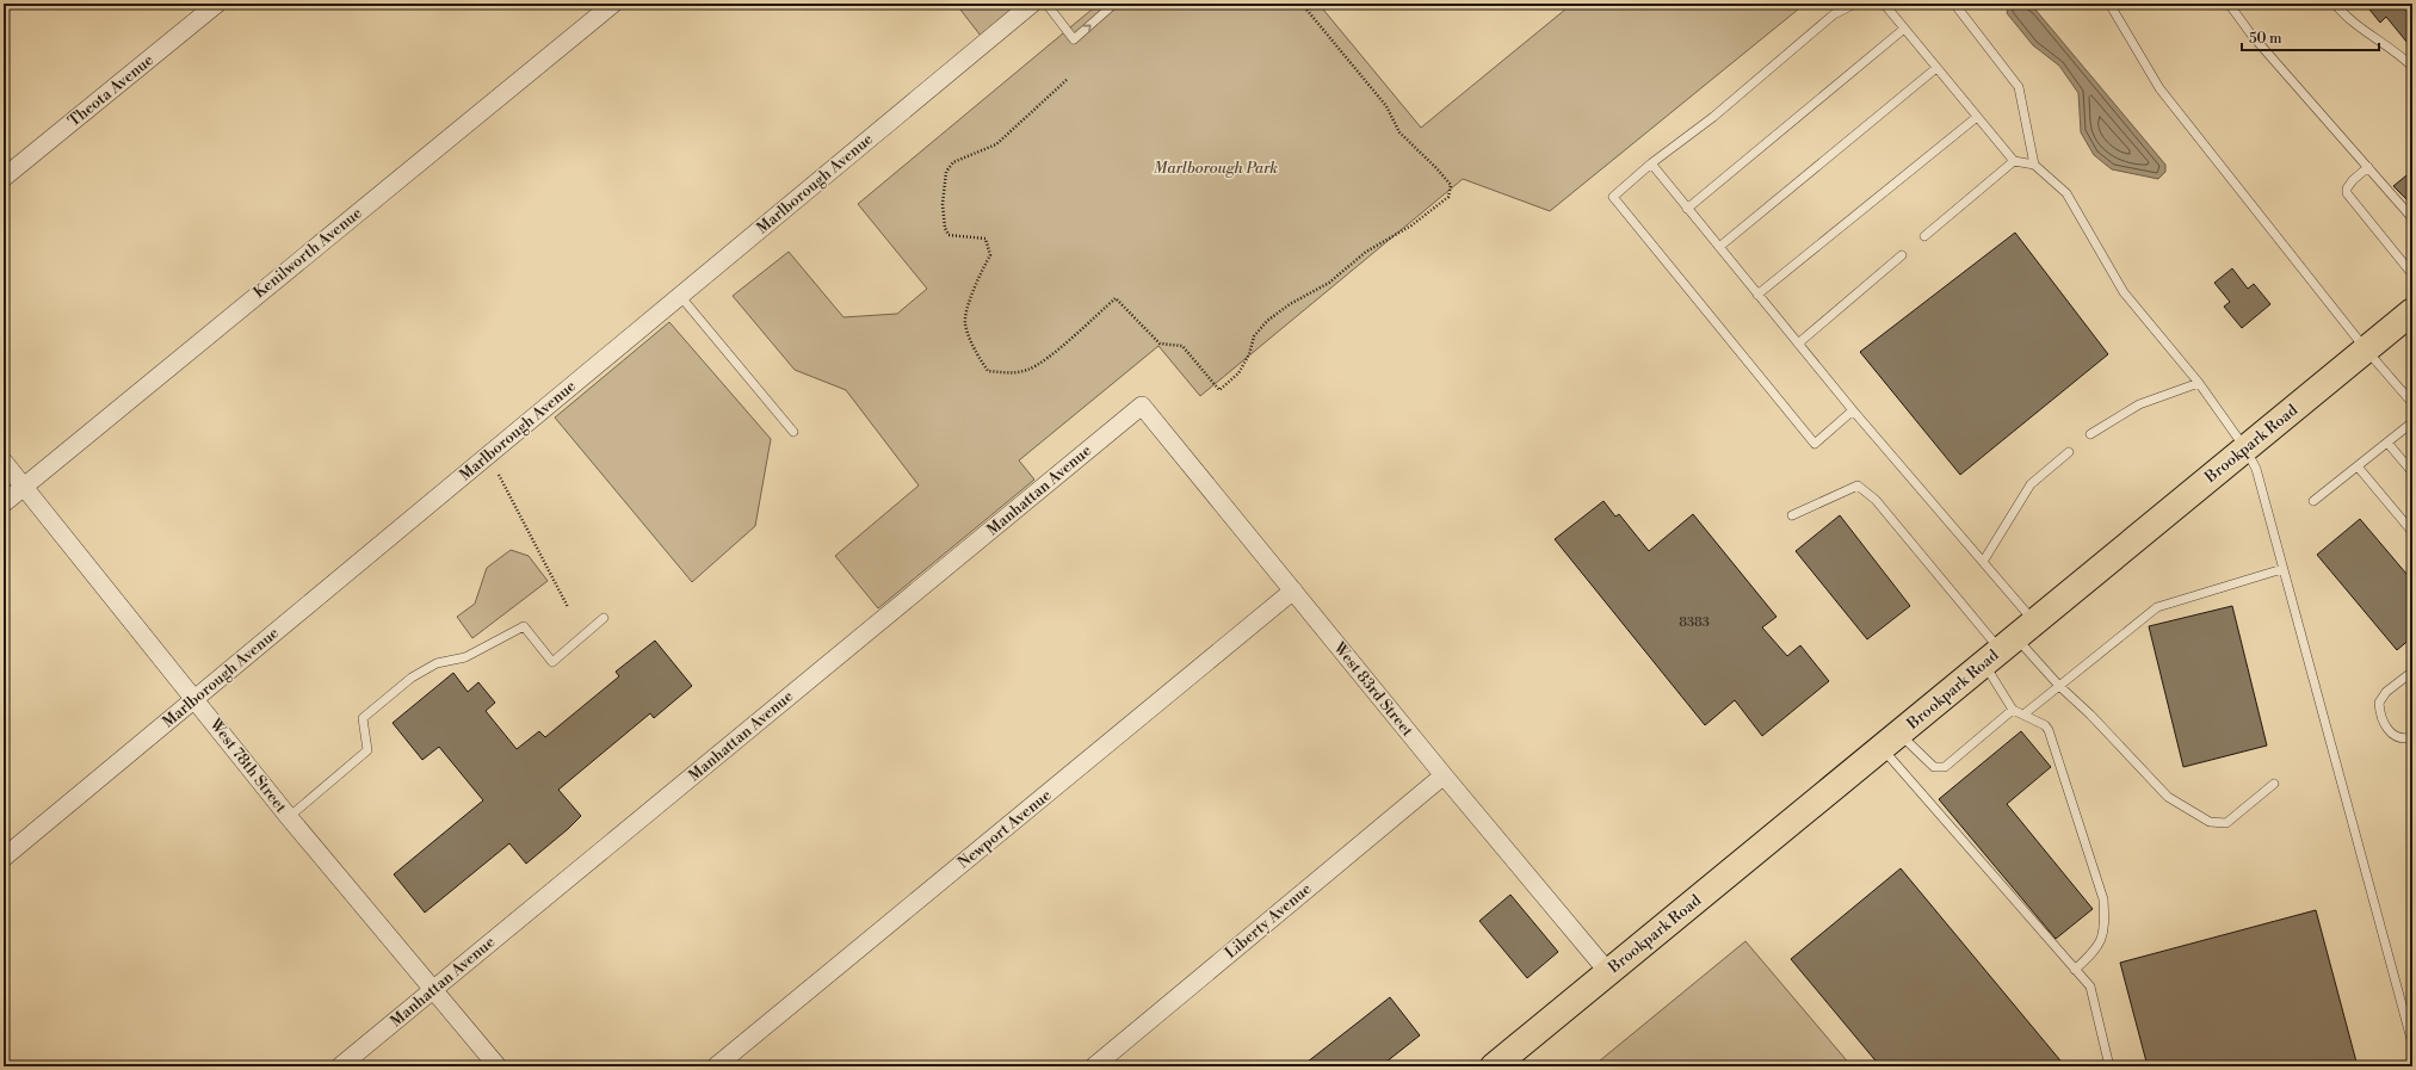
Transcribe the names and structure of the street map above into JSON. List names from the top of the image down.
{
  "streets": {
    "main road": ["Brookpark Road"],
    "street": [
      "Theota Avenue",
      "Marlborough Avenue",
      "Kenilworth Avenue",
      "Manhattan Avenue",
      "West 83rd Street",
      "West 78th Street",
      "Newport Avenue",
      "Liberty Avenue"
    ]
  },
  "crossings": [
    ["Marlborough Avenue", "West 78th Street"],
    ["Kenilworth Avenue", "West 78th Street"],
    ["Brookpark Road", "West 83rd Street"],
    ["Manhattan Avenue", "West 83rd Street"],
    ["Manhattan Avenue", "West 78th Street"],
    ["West 83rd Street", "Newport Avenue"],
    ["West 83rd Street", "Liberty Avenue"]
  ],
  "parks": ["Marlborough Park"],
  "house_numbers": ["8383"],
  "scale_bar": "50 m"
}
